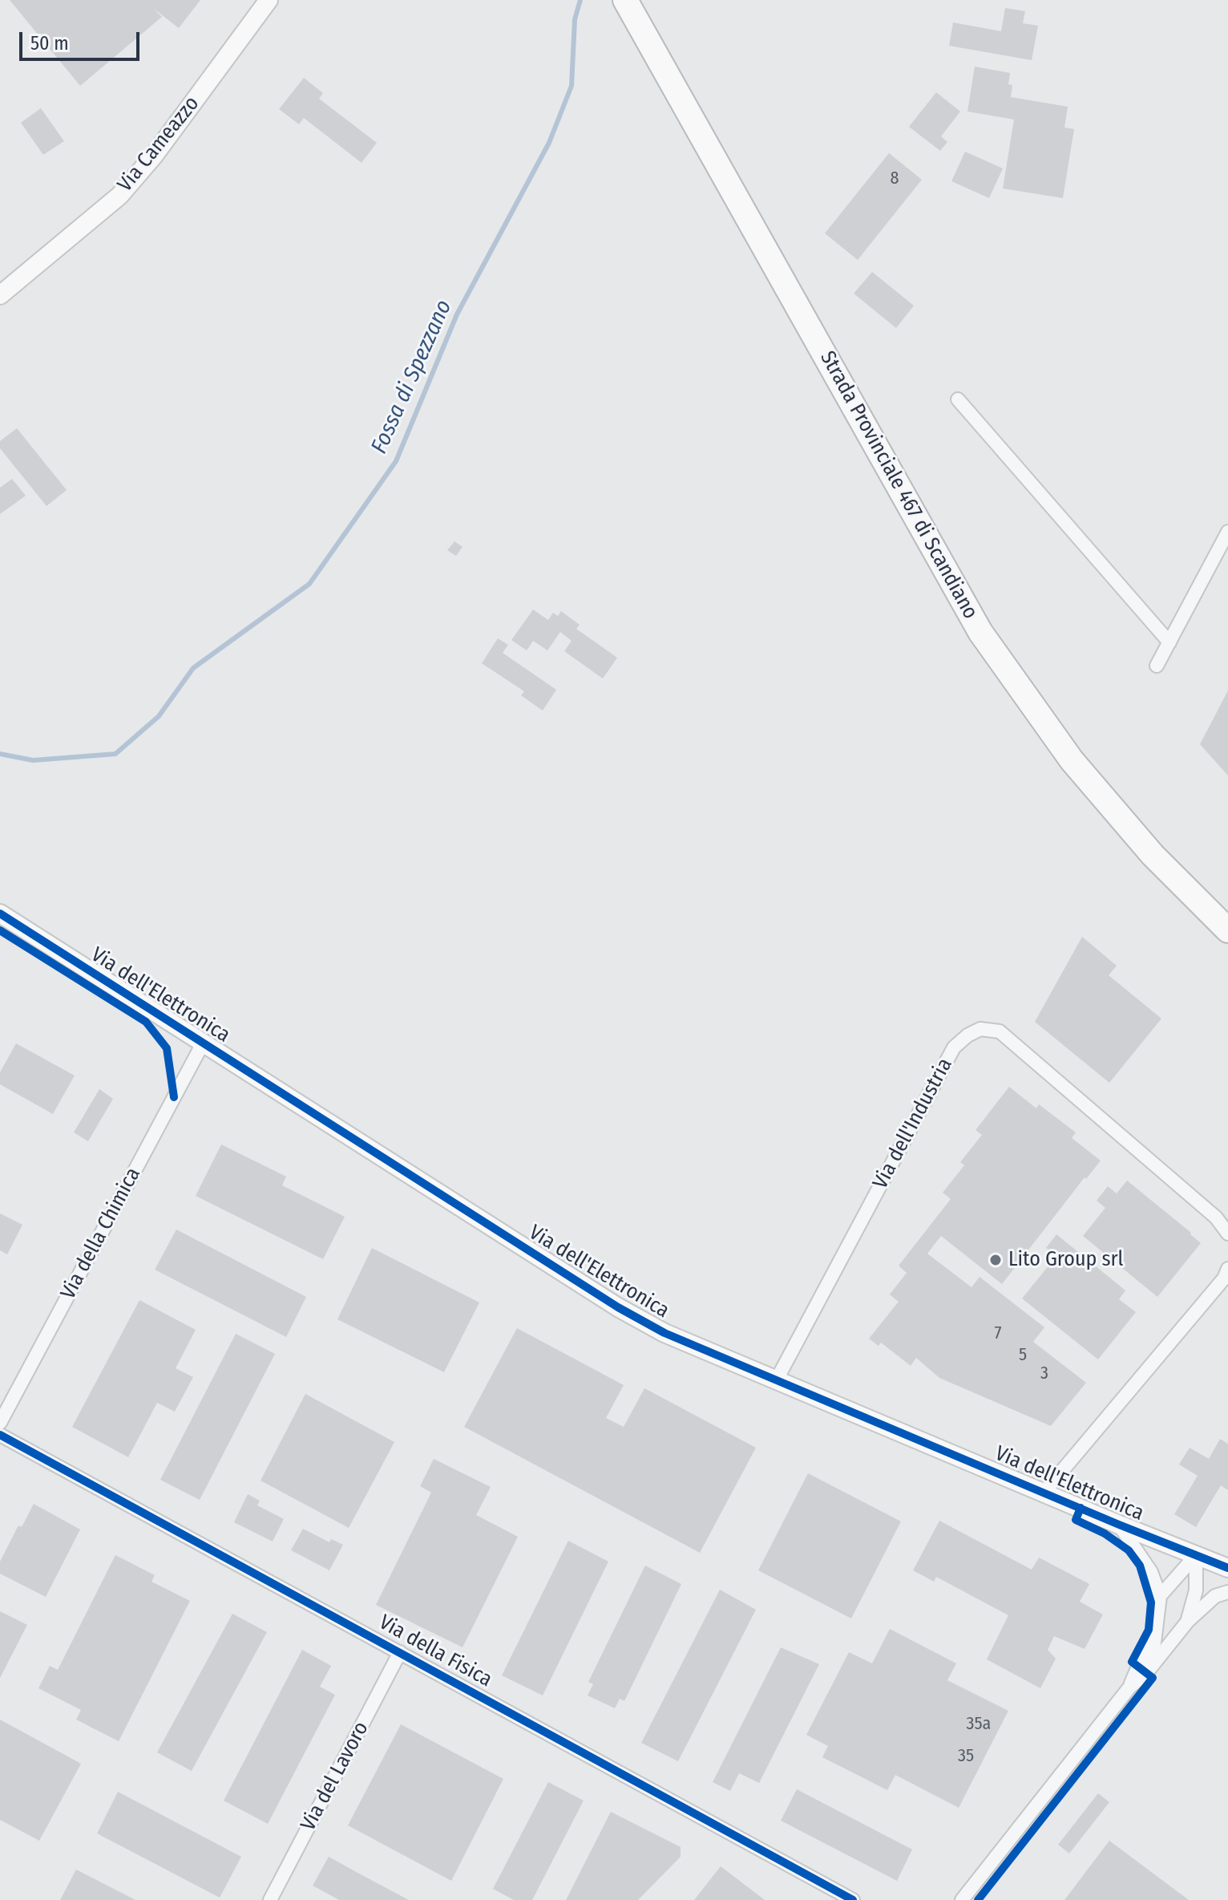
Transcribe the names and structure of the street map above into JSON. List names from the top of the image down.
{
  "streets": {
    "highway": ["Strada Provinciale 467 di Scandiano"],
    "street": [
      "Via Cameazzo",
      "Via dell'Elettronica",
      "Via dell'Industria",
      "Via della Chimica",
      "Via della Fisica",
      "Via del Lavoro"
    ]
  },
  "crossings": [
    ["Via dell'Elettronica", "Via dell'Industria"],
    ["Via dell'Elettronica", "Via della Chimica"],
    ["Via della Fisica", "Via del Lavoro"]
  ],
  "water": ["Fossa di Spezzano"],
  "places": ["Lito Group srl"],
  "house_numbers": [
    "8",
    "7",
    "5",
    "3",
    "35a",
    "35"
  ],
  "scale_bar": "50 m"
}
